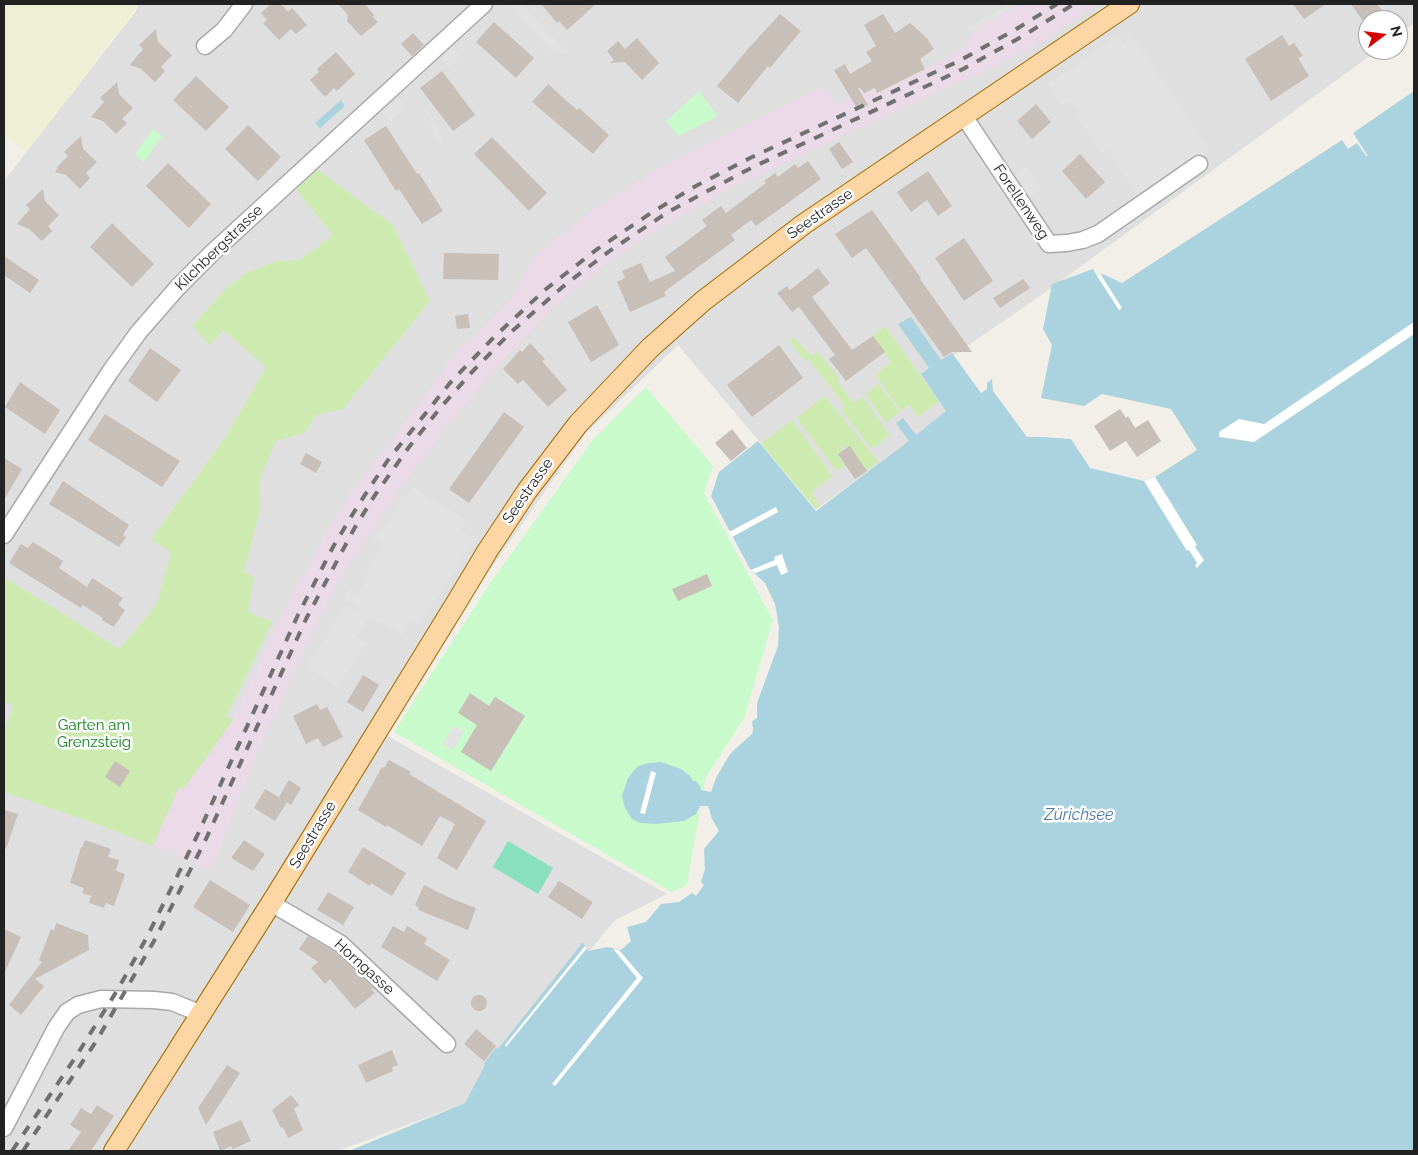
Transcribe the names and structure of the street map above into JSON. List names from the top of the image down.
{
  "streets": {
    "main road": ["Seestrasse"],
    "street": ["Forellenweg", "Kilchbergstrasse", "Horngasse"]
  },
  "crossings": [
    ["Forellenweg", "Seestrasse"],
    ["Seestrasse", "Horngasse"]
  ],
  "water": ["Zürichsee"],
  "parks": ["Garten am Grenzsteig"],
  "north": "right"
}
